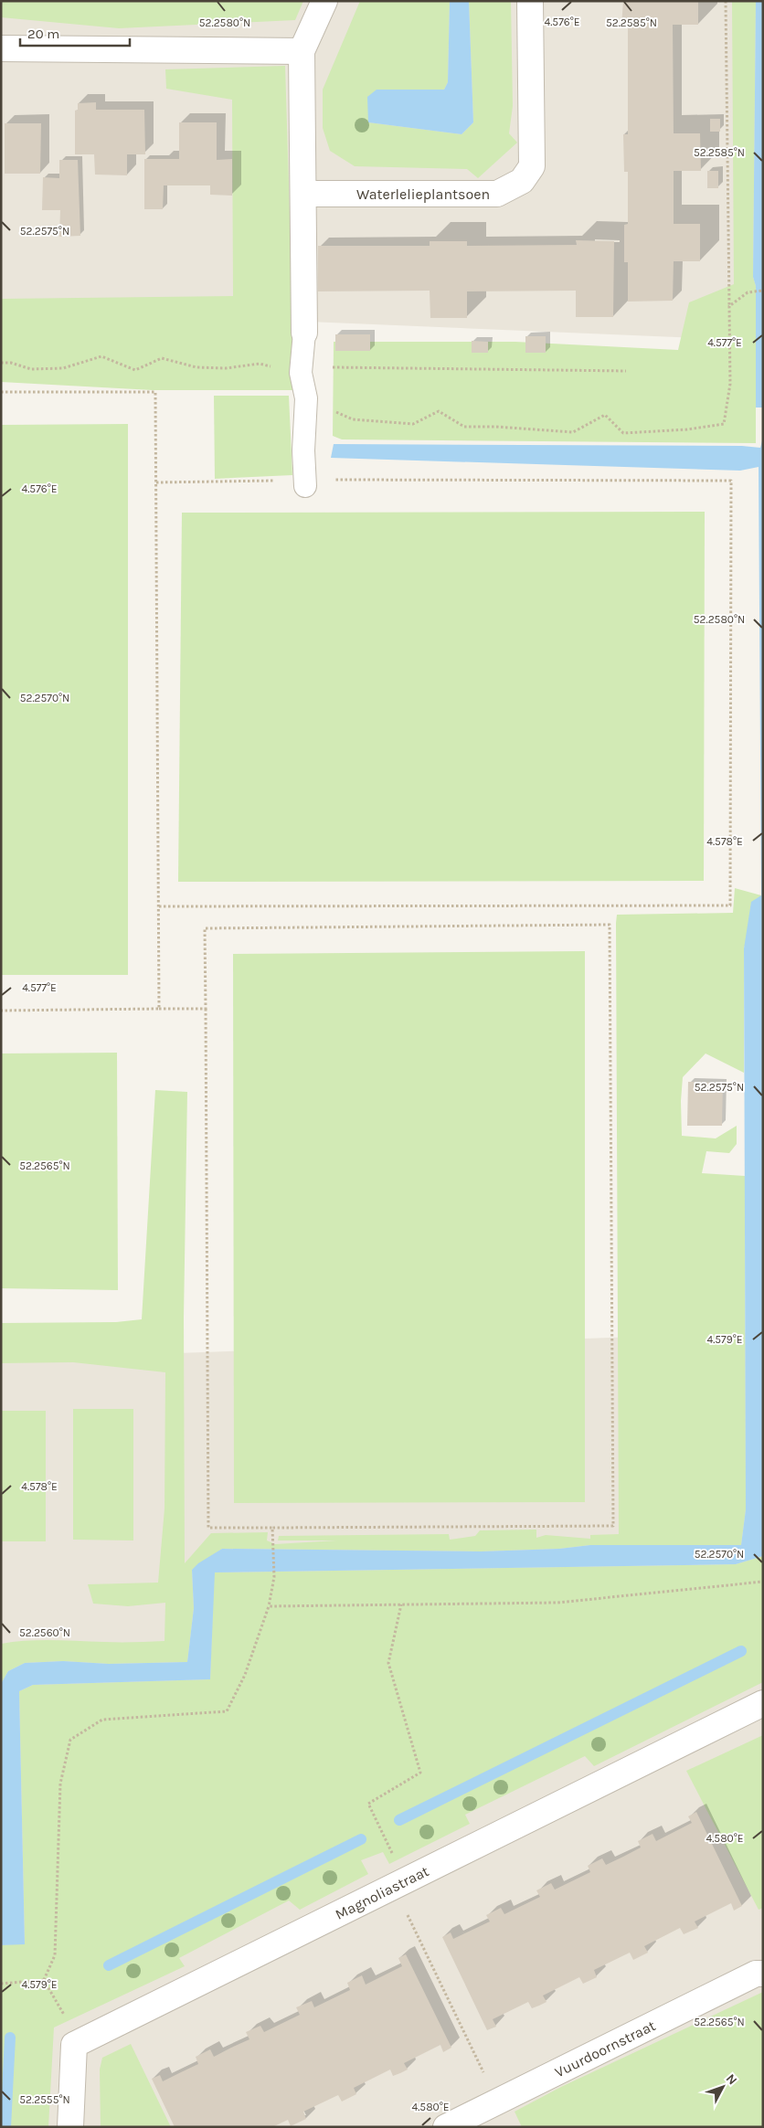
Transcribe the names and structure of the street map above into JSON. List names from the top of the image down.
{
  "streets": {
    "street": ["Waterlelieplantsoen", "Magnoliastraat", "Vuurdoornstraat"]
  },
  "scale_bar": "20 m",
  "north": "top right",
  "coordinates": [
    "4.576°E",
    "52.2585°N",
    "52.2580°N",
    "52.2575°N",
    "4.577°E",
    "52.2570°N",
    "4.578°E",
    "52.2565°N",
    "4.579°E",
    "52.2560°N",
    "4.580°E",
    "52.2555°N"
  ]
}
